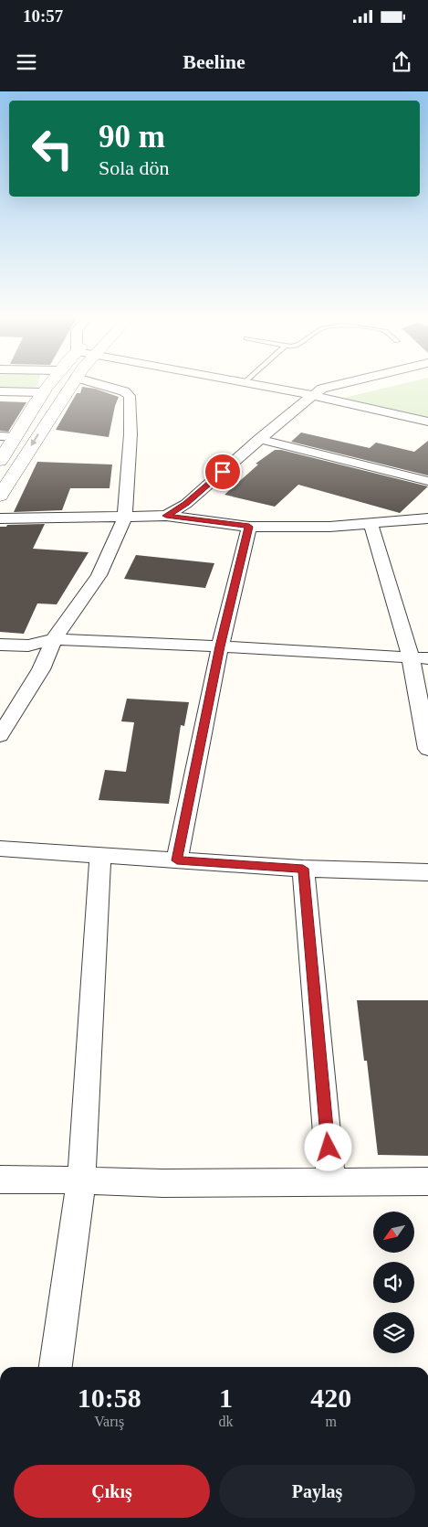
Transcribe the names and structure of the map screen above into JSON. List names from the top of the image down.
{
  "north": "bottom left",
  "page": {
    "status": "10:57",
    "header": "Beeline",
    "turn": ["90 m", "Sola dön"],
    "eta": [
      "10:58",
      "Varış",
      "1",
      "dk",
      "420",
      "m"
    ],
    "buttons": ["Çıkış", "Paylaş"]
  }
}
